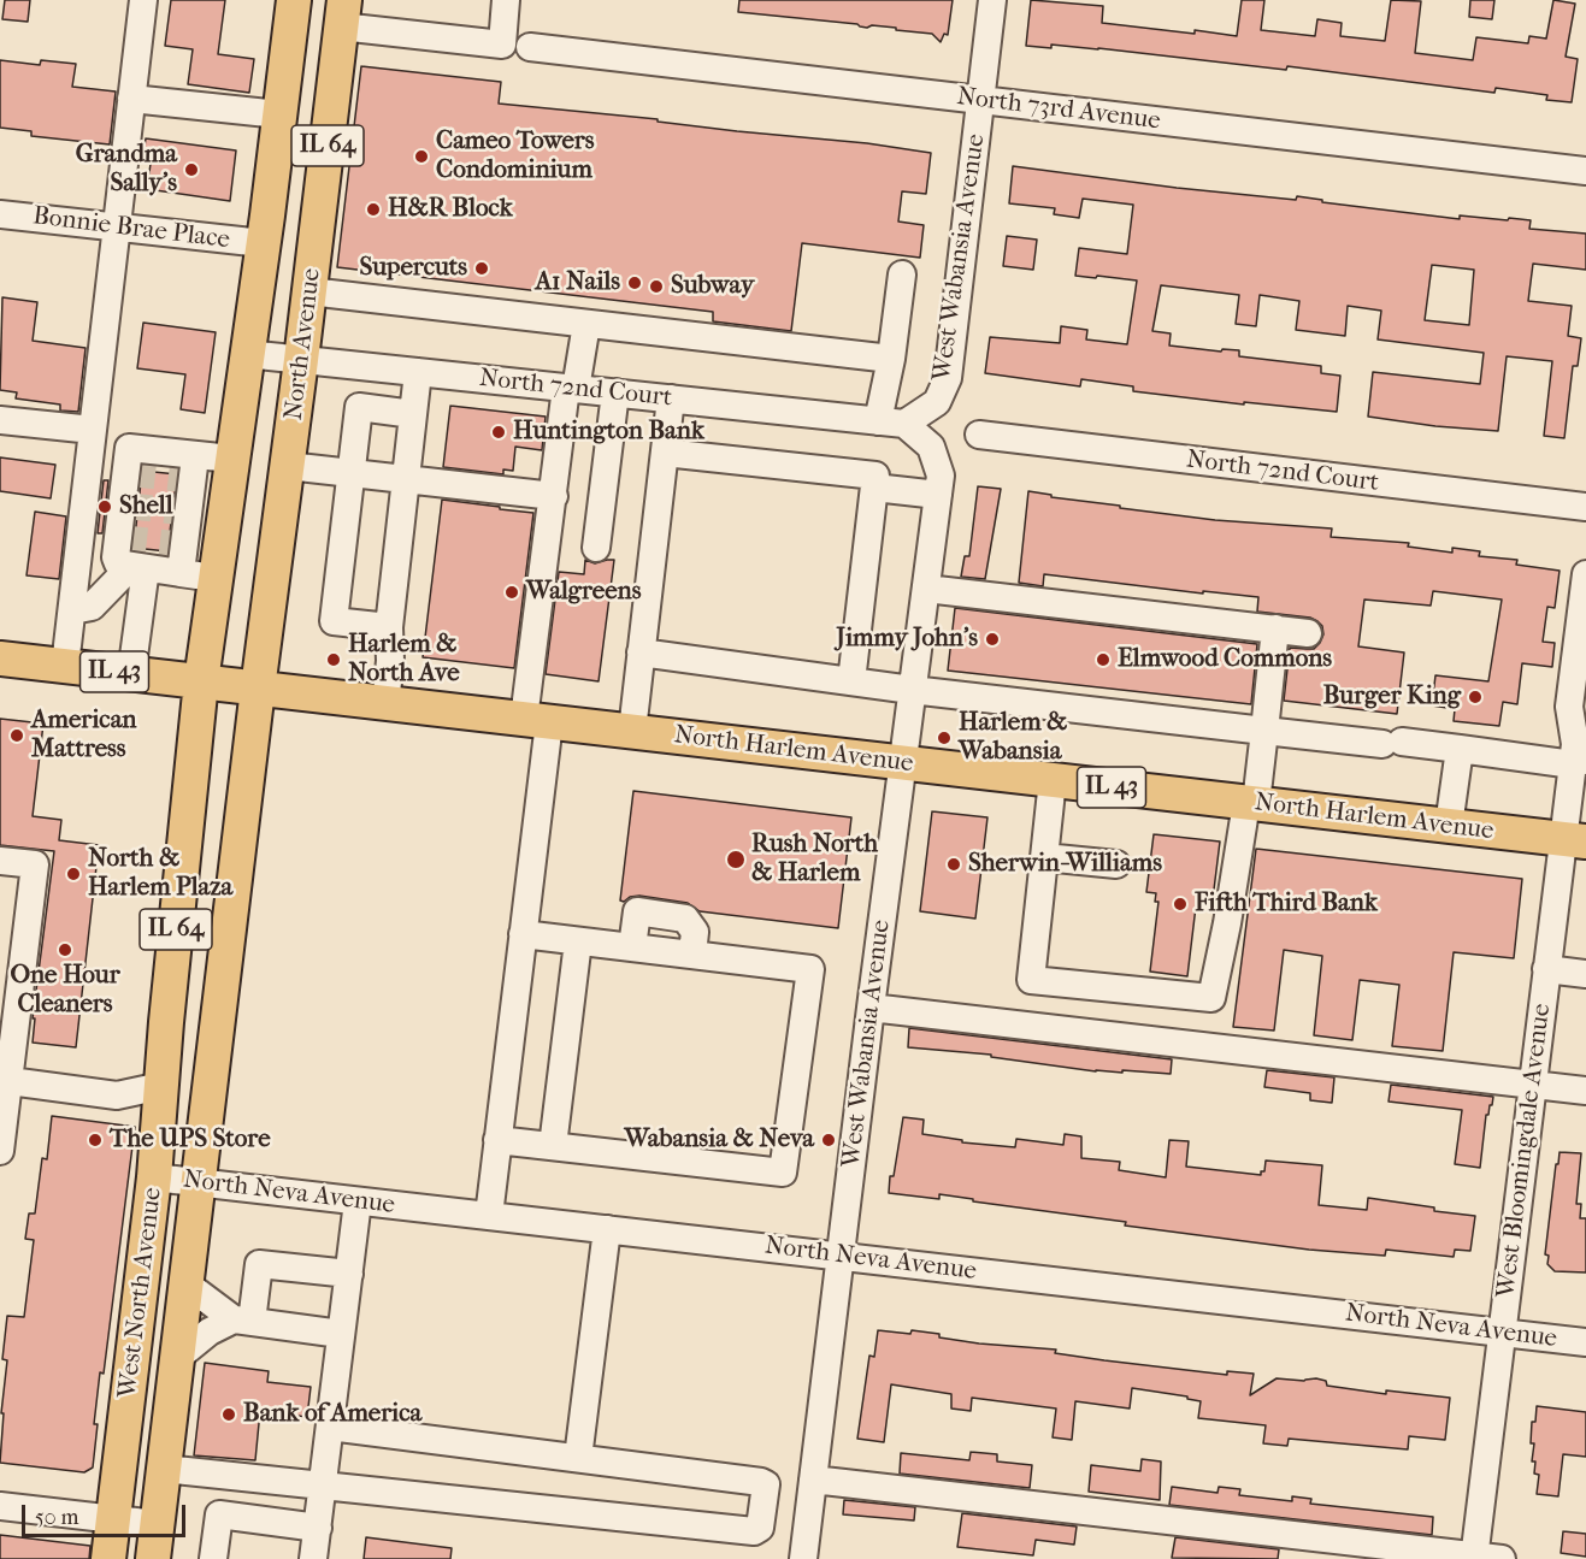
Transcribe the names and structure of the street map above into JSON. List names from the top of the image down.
{
  "streets": {
    "main road": [
      "IL 64",
      "North Avenue",
      "IL 43",
      "North Harlem Avenue",
      "West North Avenue"
    ],
    "street": [
      "North 73rd Avenue",
      "Bonnie Brae Place",
      "West Wabansia Avenue",
      "North 72nd Court",
      "West Bloomingdale Avenue",
      "North Neva Avenue"
    ]
  },
  "crossings": [
    ["North 73rd Avenue", "West Wabansia Avenue"],
    ["IL 64", "Bonnie Brae Place"],
    ["IL 64", "North 72nd Court"],
    ["IL 64", "North Harlem Avenue"],
    ["IL 64", "West North Avenue"],
    ["West Wabansia Avenue", "North 72nd Court"],
    ["West Wabansia Avenue", "North Harlem Avenue"],
    ["West Wabansia Avenue", "North Neva Avenue"],
    ["North Avenue", "North 72nd Court"],
    ["North Avenue", "North Harlem Avenue"],
    ["North Avenue", "West North Avenue"],
    ["North Harlem Avenue", "West Bloomingdale Avenue"],
    ["North Harlem Avenue", "West North Avenue"],
    ["West Bloomingdale Avenue", "North Neva Avenue"],
    ["North Neva Avenue", "West North Avenue"]
  ],
  "places": [
    "Cameo Towers Condominium",
    "Grandma Sally's",
    "H&R Block",
    "Supercuts",
    "A1 Nails",
    "Subway",
    "Huntington Bank",
    "Shell",
    "Walgreens",
    "Jimmy John's",
    "Harlem & North Ave",
    "Elmwood Commons",
    "Burger King",
    "American Mattress",
    "Harlem & Wabansia",
    "Rush North & Harlem",
    "Sherwin-Williams",
    "North & Harlem Plaza",
    "Fifth Third Bank",
    "One Hour Cleaners",
    "The UPS Store",
    "Wabansia & Neva",
    "Bank of America"
  ],
  "scale_bar": "50 m"
}
